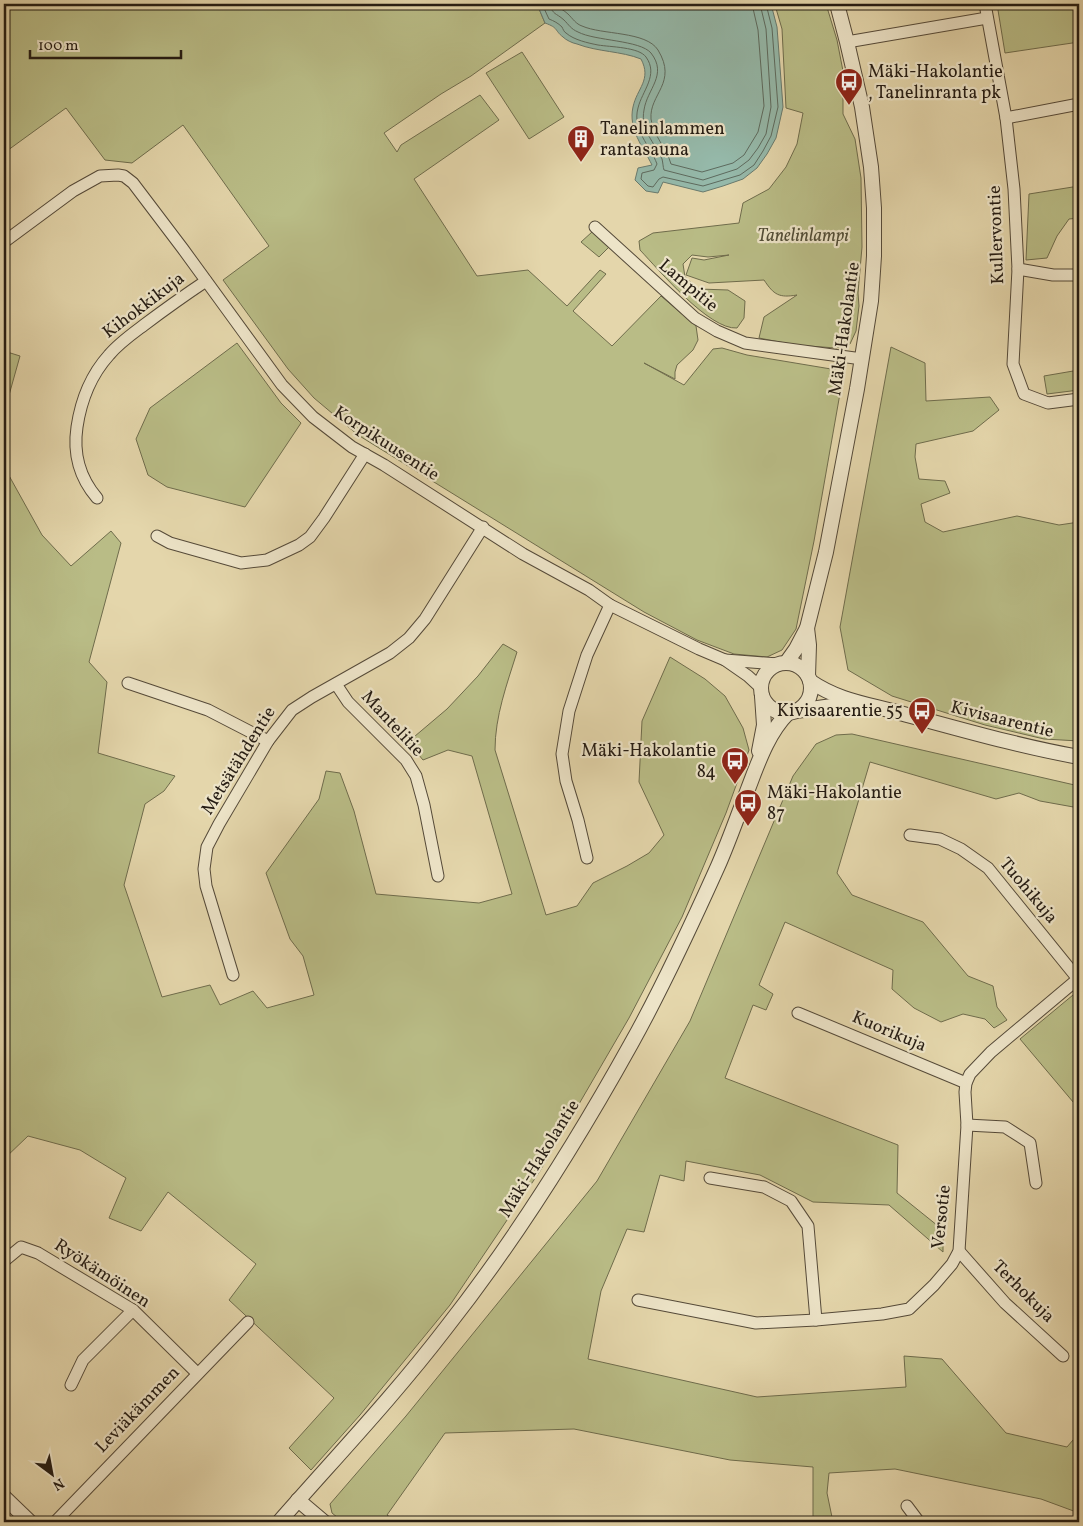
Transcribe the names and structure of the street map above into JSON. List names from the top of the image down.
{
  "streets": {
    "street": [
      "Kullervontie",
      "Lampitie",
      "Kihokkikuja",
      "Mäki-Hakolantie",
      "Korpikuusentie",
      "Kivisaarentie",
      "Mantelitie",
      "Metsätähdentie",
      "Tuohikuja",
      "Kuorikuja",
      "Versotie",
      "Ryökämöinen",
      "Terhokuja",
      "Leviäkämmen"
    ]
  },
  "crossings": [
    ["Lampitie", "Mäki-Hakolantie"],
    ["Kihokkikuja", "Korpikuusentie"],
    ["Mäki-Hakolantie", "Korpikuusentie"],
    ["Mäki-Hakolantie", "Kivisaarentie"],
    ["Korpikuusentie", "Kivisaarentie"],
    ["Korpikuusentie", "Metsätähdentie"],
    ["Mantelitie", "Metsätähdentie"],
    ["Kuorikuja", "Versotie"],
    ["Versotie", "Terhokuja"],
    ["Ryökämöinen", "Leviäkämmen"]
  ],
  "parks": ["Tanelinlampi"],
  "places": {
    "bus stop": [
      "Mäki-Hakolantie , Tanelinranta pk",
      "Kivisaarentie 55",
      "Mäki-Hakolantie 84",
      "Mäki-Hakolantie 87"
    ],
    "building": ["Tanelinlammen rantasauna"]
  },
  "scale_bar": "100 m",
  "north": "bottom right"
}
